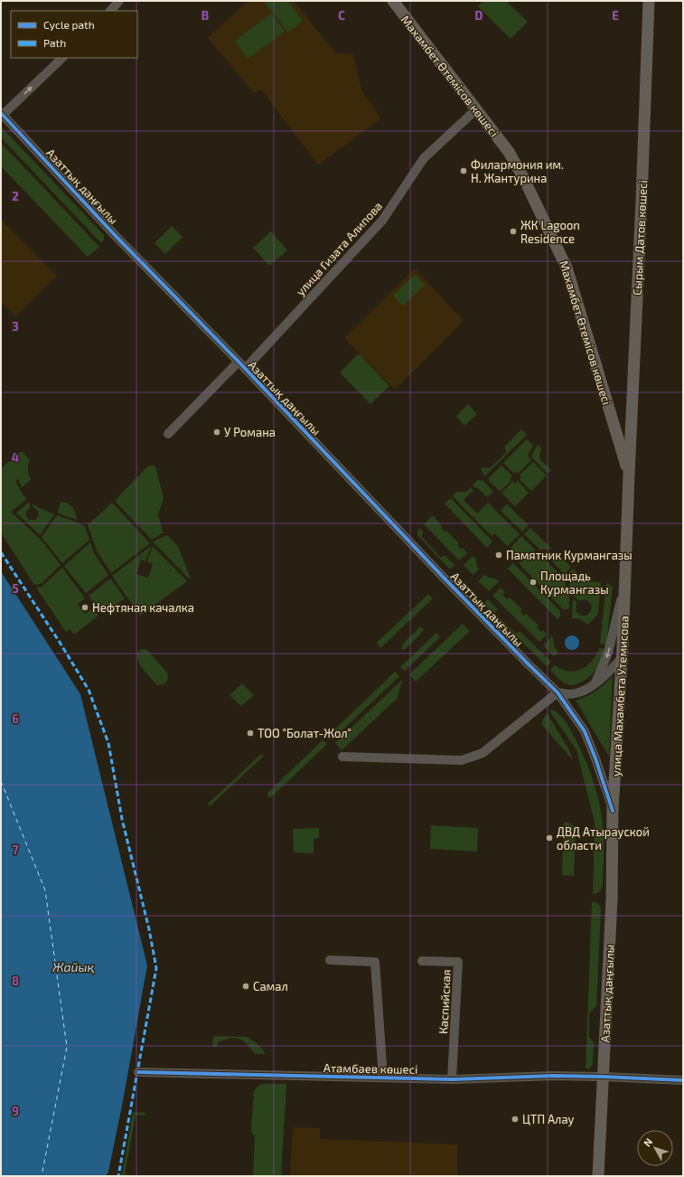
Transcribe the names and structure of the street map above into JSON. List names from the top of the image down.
{
  "streets": {
    "main road": [
      "Махамбет Өтемісов көшесі",
      "Азаттық даңғылы",
      "Сырым Датов көшесі",
      "улица Махамбета Утемисова"
    ],
    "street": ["улица Гизата Алипова", "Каспийская", "Атамбаев көшесі"]
  },
  "crossings": [
    ["Махамбет Өтемісов көшесі", "Сырым Датов көшесі"],
    ["Махамбет Өтемісов көшесі", "улица Гизата Алипова"],
    ["Махамбет Өтемісов көшесі", "улица Махамбета Утемисова"],
    ["Азаттық даңғылы", "улица Гизата Алипова"],
    ["Азаттық даңғылы", "улица Махамбета Утемисова"],
    ["Азаттық даңғылы", "Атамбаев көшесі"],
    ["Сырым Датов көшесі", "улица Махамбета Утемисова"],
    ["Каспийская", "Атамбаев көшесі"]
  ],
  "water": ["Жайық"],
  "places": [
    "Филармония им. Н. Жантурина",
    "ЖК Lagoon Residence",
    "У Романа",
    "Памятник Курмангазы",
    "Площадь Курмангазы",
    "Нефтяная качалка",
    "ТОО \"Болат-Жол\"",
    "ДВД Атырауской области",
    "Самал",
    "ЦТП Алау"
  ],
  "legend": ["Cycle path", "Path"],
  "north": "top left",
  "grid": {
    "columns": [
      "B",
      "C",
      "D",
      "E"
    ],
    "rows": [
      "2",
      "3",
      "4",
      "5",
      "6",
      "7",
      "8",
      "9"
    ]
  }
}
